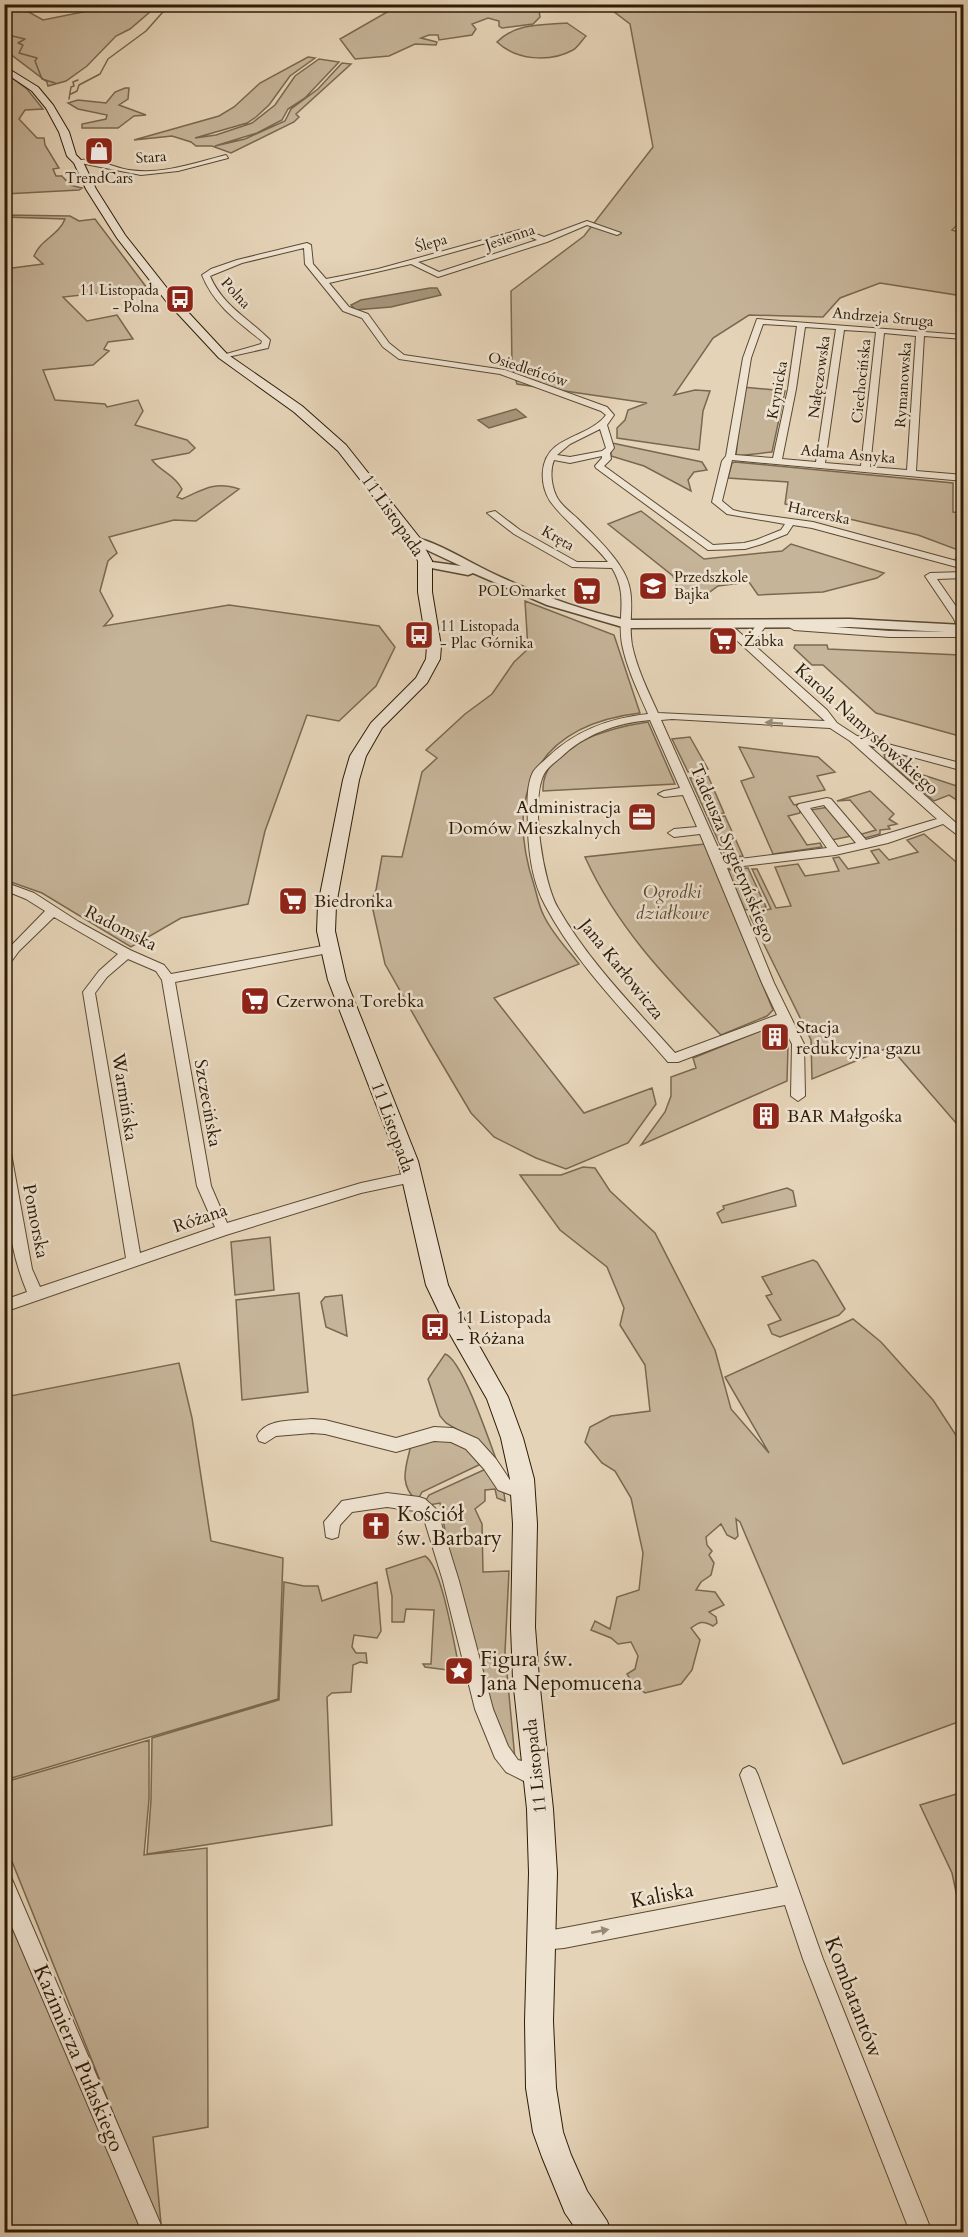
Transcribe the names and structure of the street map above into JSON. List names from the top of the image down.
{
  "streets": {
    "main road": ["11 Listopada"],
    "street": [
      "Stara",
      "Jesienna",
      "Ślepa",
      "Polna",
      "Andrzeja Struga",
      "Osiedleńców",
      "Nałęczowska",
      "Ciechocińska",
      "Rymanowska",
      "Krynicka",
      "Adama Asnyka",
      "Harcerska",
      "Kręta",
      "Karola Namysłowskiego",
      "Tadeusza Sygietyńskiego",
      "Radomska",
      "Jana Karłowicza",
      "Warmińska",
      "Szczecińska",
      "Różana",
      "Pomorska",
      "Kaliska",
      "Kombatantów",
      "Kazimierza Pułaskiego"
    ]
  },
  "crossings": [
    ["Stara", "11 Listopada"],
    ["Jesienna", "Ślepa"],
    ["Ślepa", "Polna"],
    ["Ślepa", "Osiedleńców"],
    ["Polna", "Osiedleńców"],
    ["Polna", "11 Listopada"],
    ["Andrzeja Struga", "Nałęczowska"],
    ["Andrzeja Struga", "Ciechocińska"],
    ["Andrzeja Struga", "Rymanowska"],
    ["Andrzeja Struga", "Krynicka"],
    ["Andrzeja Struga", "Adama Asnyka"],
    ["Andrzeja Struga", "Harcerska"],
    ["Nałęczowska", "Adama Asnyka"],
    ["Ciechocińska", "Adama Asnyka"],
    ["Rymanowska", "Adama Asnyka"],
    ["Krynicka", "Adama Asnyka"],
    ["Adama Asnyka", "Harcerska"],
    ["11 Listopada", "Różana"],
    ["11 Listopada", "Kaliska"],
    ["Kręta", "Tadeusza Sygietyńskiego"],
    ["Tadeusza Sygietyńskiego", "Jana Karłowicza"],
    ["Radomska", "Warmińska"],
    ["Radomska", "Szczecińska"],
    ["Warmińska", "Różana"],
    ["Szczecińska", "Różana"],
    ["Różana", "Pomorska"],
    ["Kaliska", "Kombatantów"]
  ],
  "one_way": ["Kaliska"],
  "parks": ["Ogrodki działkowe"],
  "places": {
    "shop": ["TrendCars"],
    "bus stop": ["11 Listopada - Polna", "11 Listopada - Plac Górnika", "11 Listopada - Różana"],
    "school or university": ["Przedszkole Bajka"],
    "supermarket": [
      "POLOmarket",
      "Żabka",
      "Biedronka",
      "Czerwona Torebka"
    ],
    "office": ["Administracja Domów Mieszkalnych"],
    "building": ["Stacja redukcyjna gazu", "BAR Małgośka"],
    "church": ["Kościół św. Barbary"],
    "place": ["Figura św. Jana Nepomucena"]
  }
}
